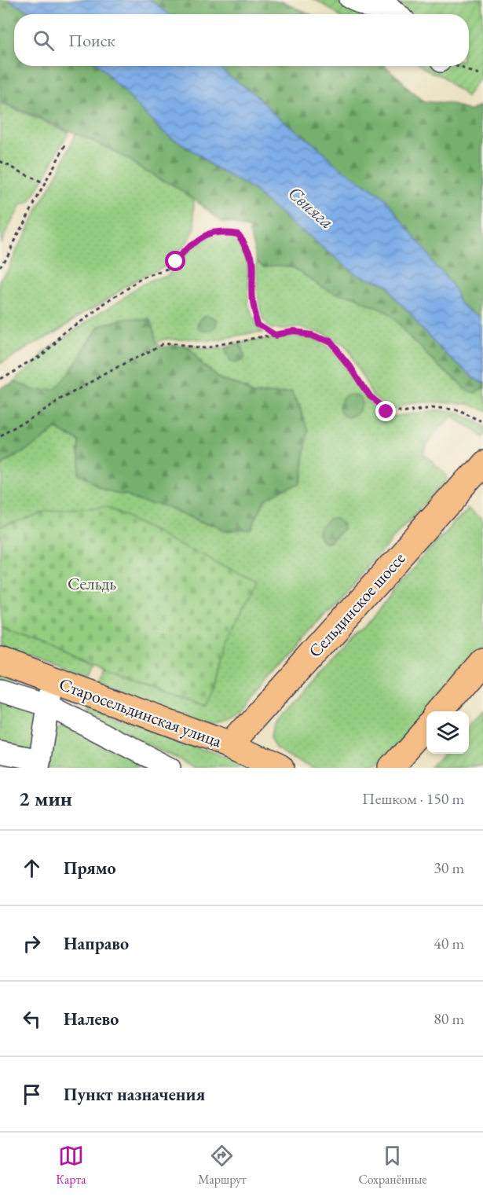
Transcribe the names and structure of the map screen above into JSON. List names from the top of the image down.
{
  "streets": {
    "main road": ["Сельдинское шоссе", "Старосельдинская улица"]
  },
  "crossings": [
    ["Сельдинское шоссе", "Старосельдинская улица"]
  ],
  "water": ["Свияга"],
  "parks": ["Сельдь"],
  "page": {
    "search": "Поиск",
    "heading": ["2 мин", "Пешком · 150 m"],
    "list": [
      ["Прямо", "30 m"],
      ["Направо", "40 m"],
      ["Налево", "80 m"],
      "Пункт назначения"
    ],
    "nav": ["Карта", "Маршрут", "Сохранённые"]
  }
}
